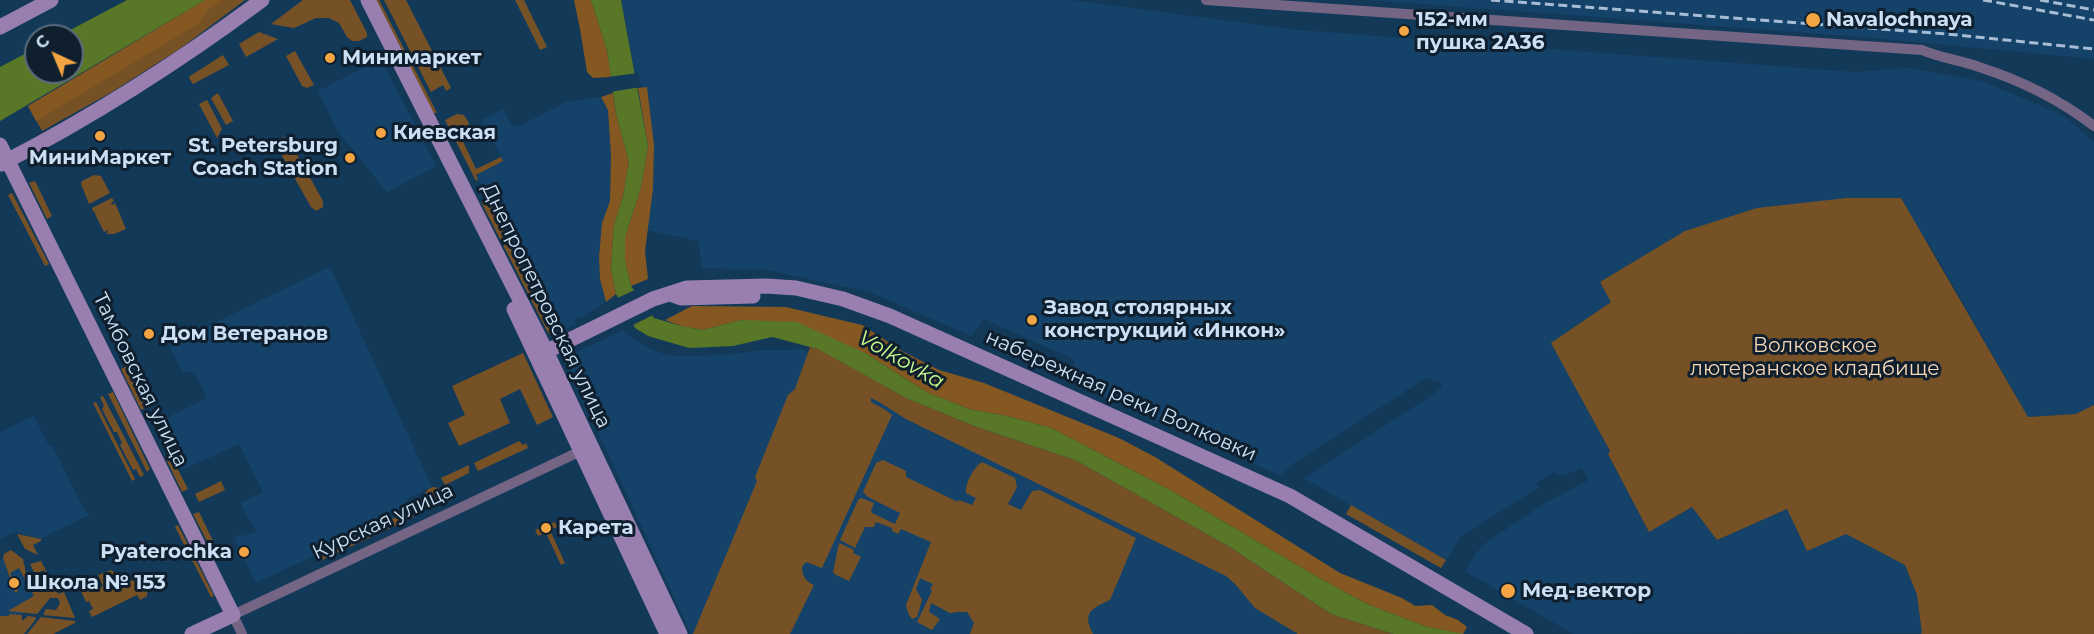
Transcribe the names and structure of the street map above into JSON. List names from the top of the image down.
{
  "streets": {
    "street": [
      "Днепропетровская улица",
      "Тамбовская улица",
      "набережная реки Волковки",
      "Курская улица"
    ]
  },
  "crossings": [
    ["Днепропетровская улица", "набережная реки Волковки"],
    ["Днепропетровская улица", "Курская улица"],
    ["Тамбовская улица", "Курская улица"]
  ],
  "water": ["Volkovka"],
  "parks": ["Волковское лютеранское кладбище"],
  "places": [
    "Navalochnaya",
    "152-мм пушка 2А36",
    "Минимаркет",
    "Киевская",
    "МиниМаркет",
    "St. Petersburg Coach Station",
    "Завод столярных конструкций «Инкон»",
    "Дом Ветеранов",
    "Карета",
    "Pyaterochka",
    "Школа № 153",
    "Мед-вектор"
  ],
  "north": "top left"
}
